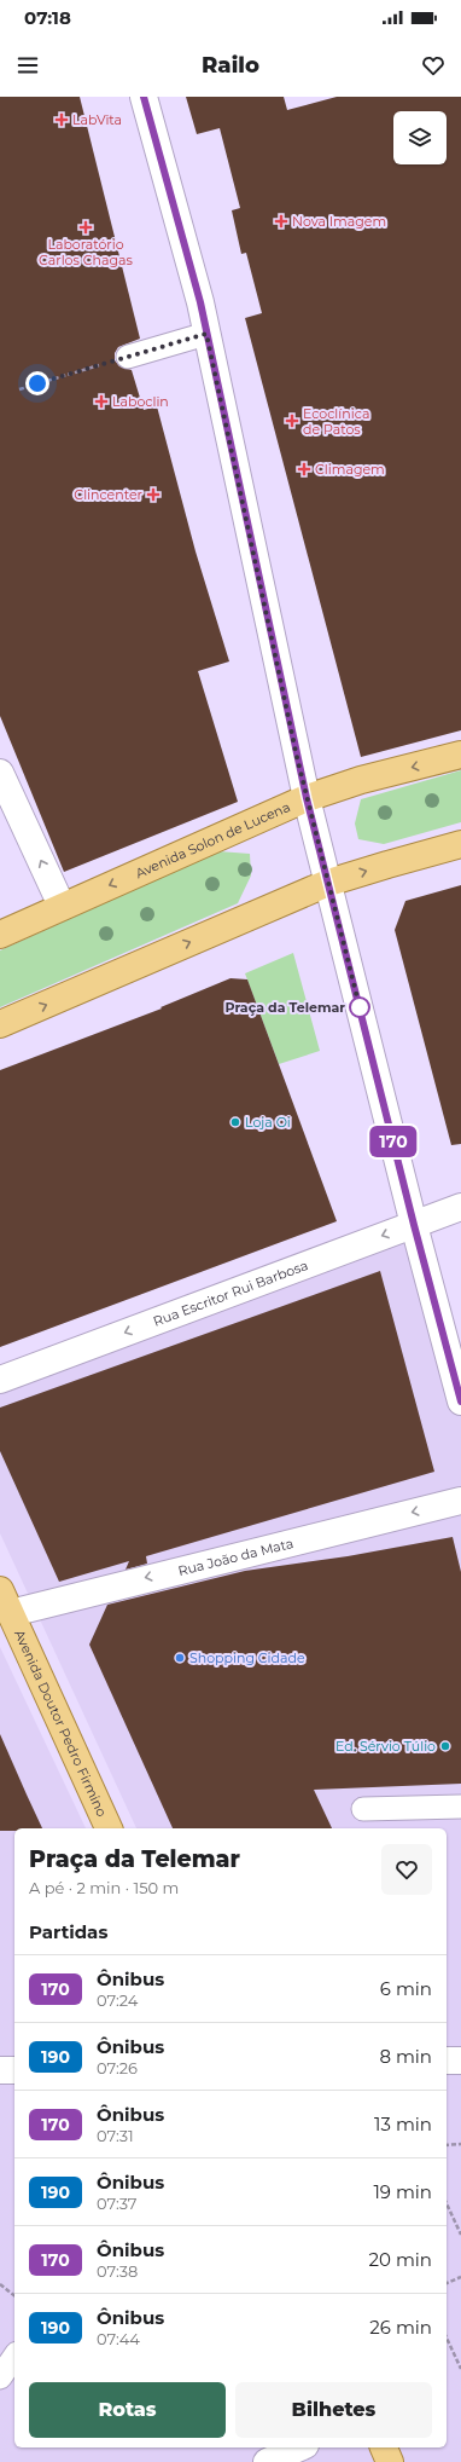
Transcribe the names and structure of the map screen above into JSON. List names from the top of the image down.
{
  "streets": {
    "main road": ["Avenida Solon de Lucena", "Avenida Doutor Pedro Firmino"],
    "street": ["Rua Escritor Rui Barbosa", "Rua João da Mata"]
  },
  "crossings": [
    ["Rua João da Mata", "Avenida Doutor Pedro Firmino"]
  ],
  "one_way": ["Rua Escritor Rui Barbosa", "Rua João da Mata"],
  "places": {
    "health": [
      "LabVita",
      "Nova Imagem",
      "Laboratório Carlos Chagas",
      "Laboclin",
      "Ecoclínica de Patos",
      "Climagem",
      "Clincenter"
    ],
    "other": [
      "Praça da Telemar",
      "Loja Oi",
      "Shopping Cidade",
      "Ed. Sérvio Túlio"
    ]
  },
  "lines": ["bus line 170"],
  "page": {
    "status": "07:18",
    "header": "Railo",
    "on_map": "170",
    "heading": [
      ["Praça da Telemar", "A pé · 2 min · 150 m"],
      "Partidas"
    ],
    "list": [
      {
        "mark": "170",
        "name": "Ônibus",
        "note": "07:24",
        "value": "6 min"
      },
      {
        "mark": "190",
        "name": "Ônibus",
        "note": "07:26",
        "value": "8 min"
      },
      {
        "mark": "170",
        "name": "Ônibus",
        "note": "07:31",
        "value": "13 min"
      },
      {
        "mark": "190",
        "name": "Ônibus",
        "note": "07:37",
        "value": "19 min"
      },
      {
        "mark": "170",
        "name": "Ônibus",
        "note": "07:38",
        "value": "20 min"
      },
      {
        "mark": "190",
        "name": "Ônibus",
        "note": "07:44",
        "value": "26 min"
      }
    ],
    "buttons": ["Rotas", "Bilhetes"]
  }
}
